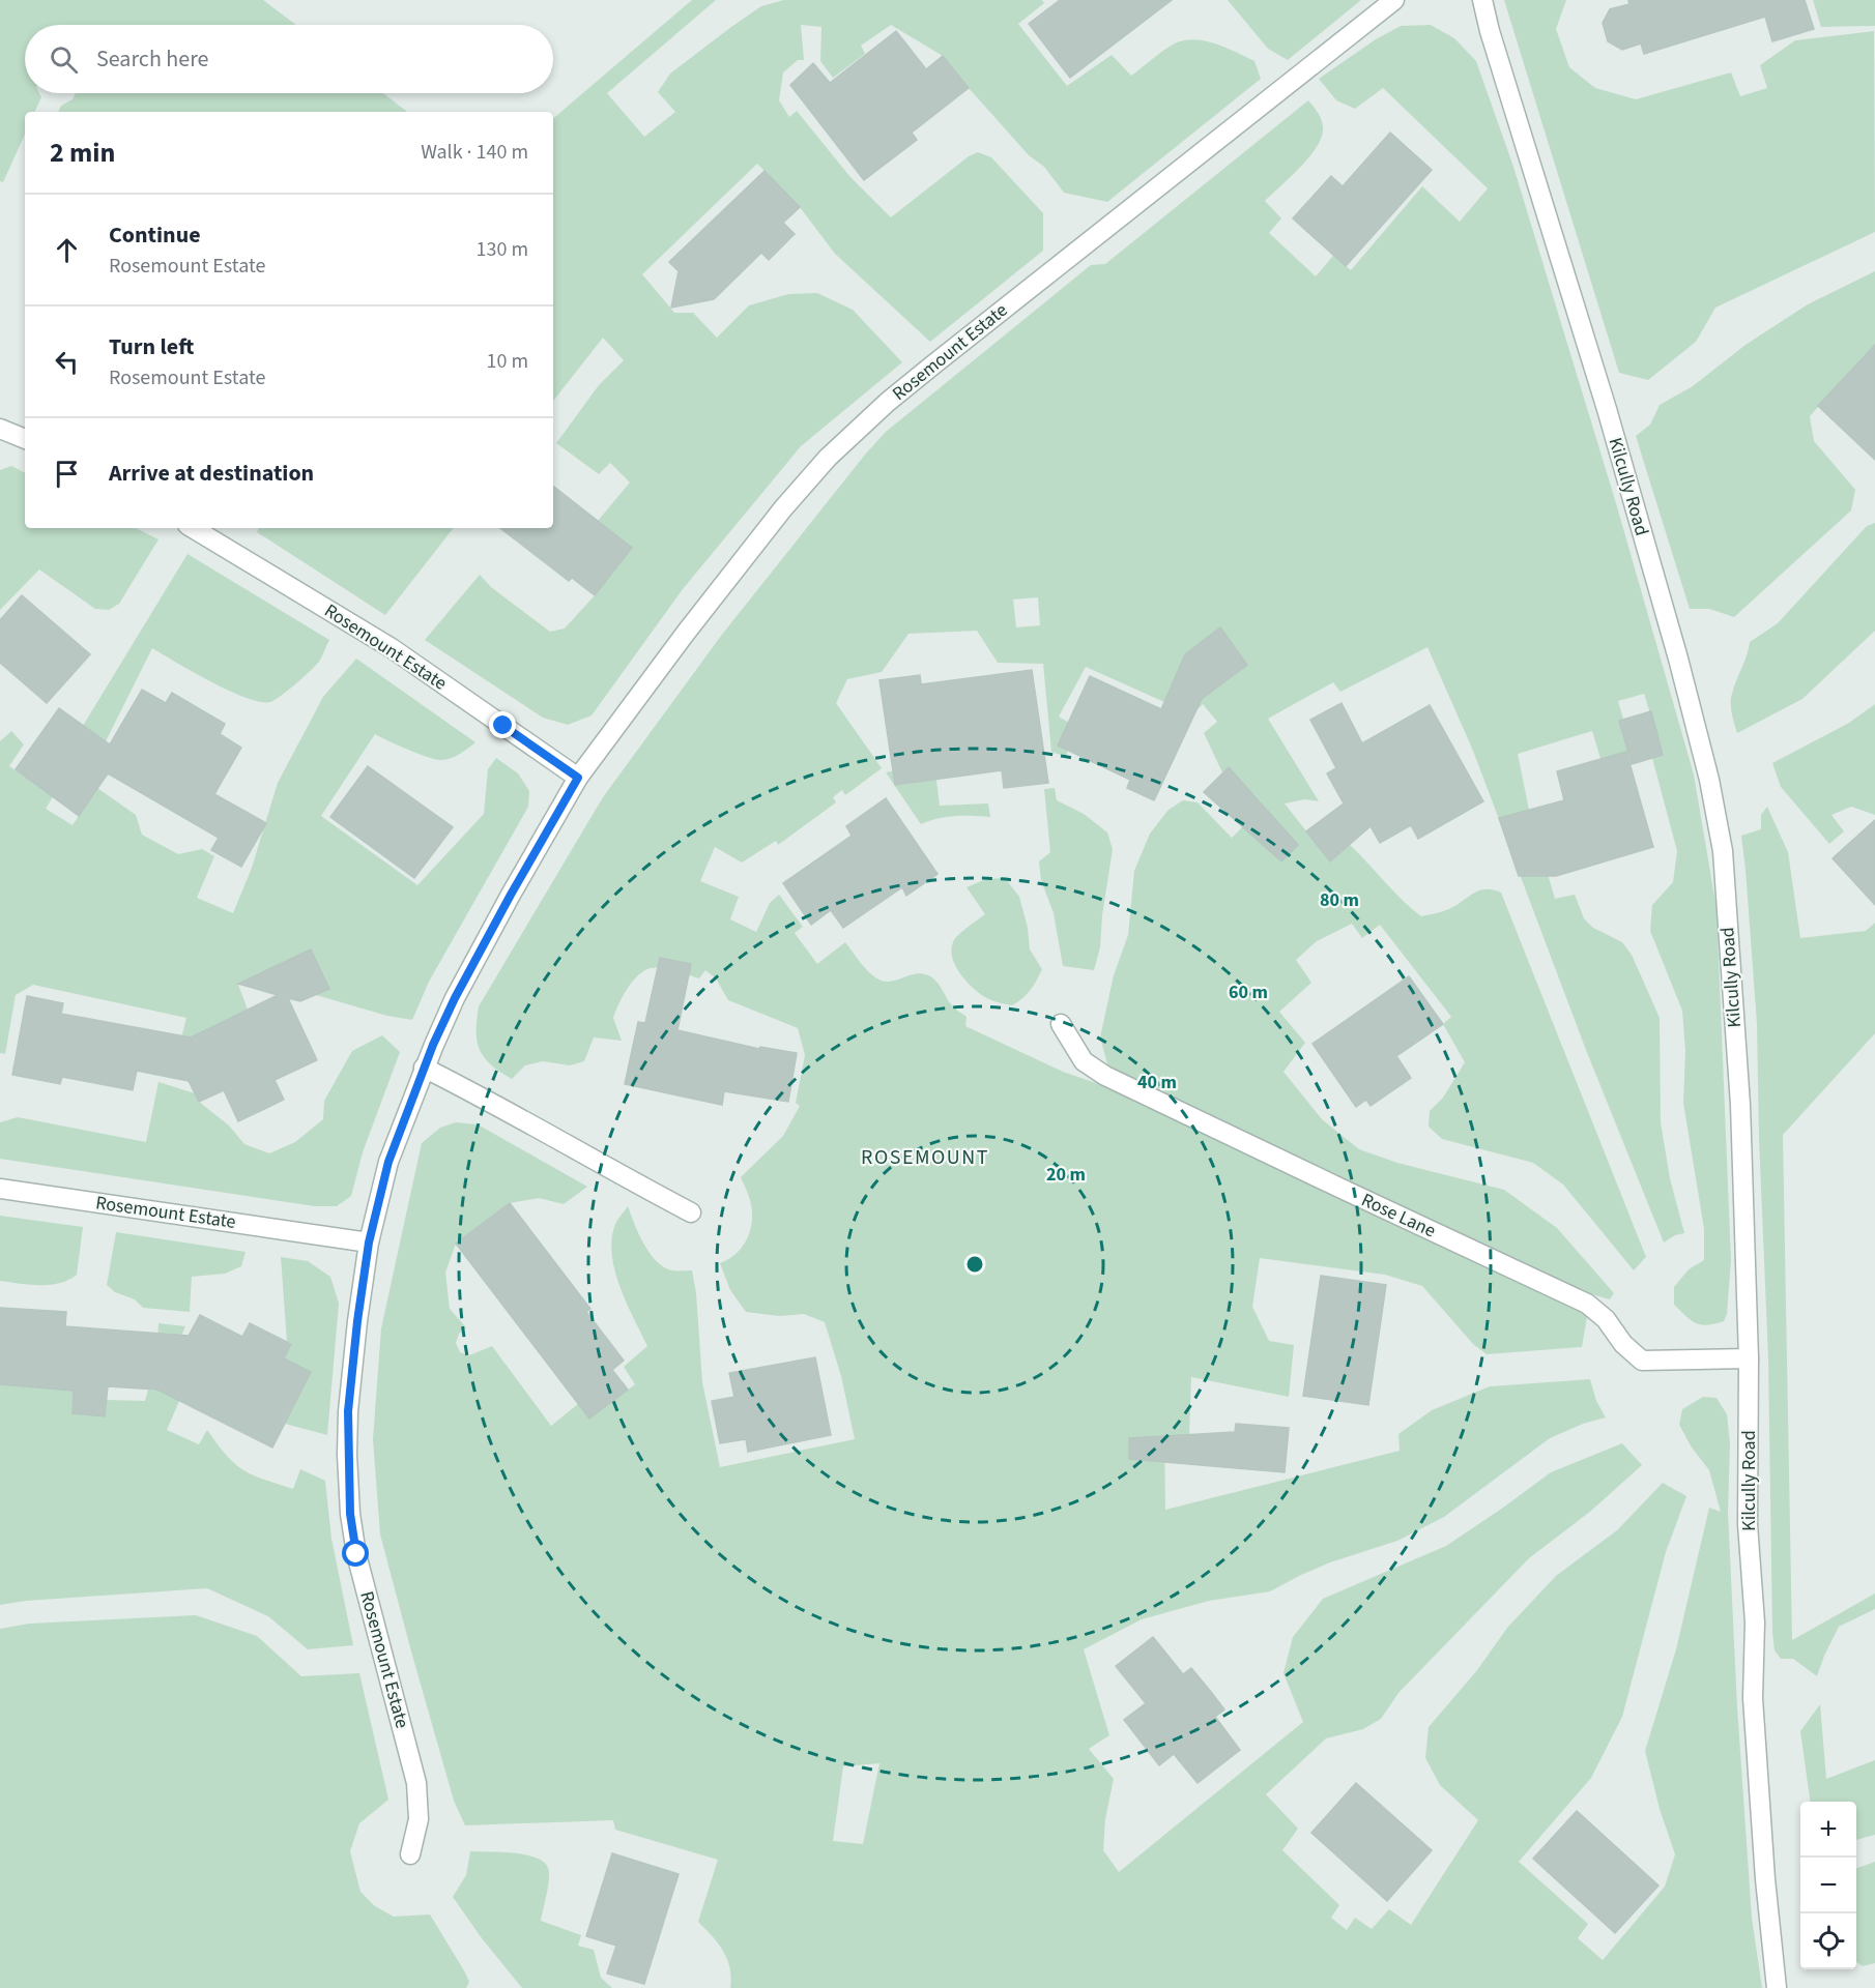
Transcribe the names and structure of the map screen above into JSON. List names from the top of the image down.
{
  "streets": {
    "street": ["Rosemount Estate", "Kilcully Road", "Rose Lane"]
  },
  "crossings": [
    ["Kilcully Road", "Rose Lane"]
  ],
  "districts": ["ROSEMOUNT"],
  "page": {
    "search": "Search here",
    "heading": ["2 min", "Walk · 140 m"],
    "list": [
      ["Continue", "Rosemount Estate", "130 m"],
      ["Turn left", "Rosemount Estate", "10 m"],
      "Arrive at destination"
    ],
    "map_buttons": ["+", "−"]
  },
  "rings": [
    "80 m",
    "60 m",
    "40 m",
    "20 m"
  ]
}
